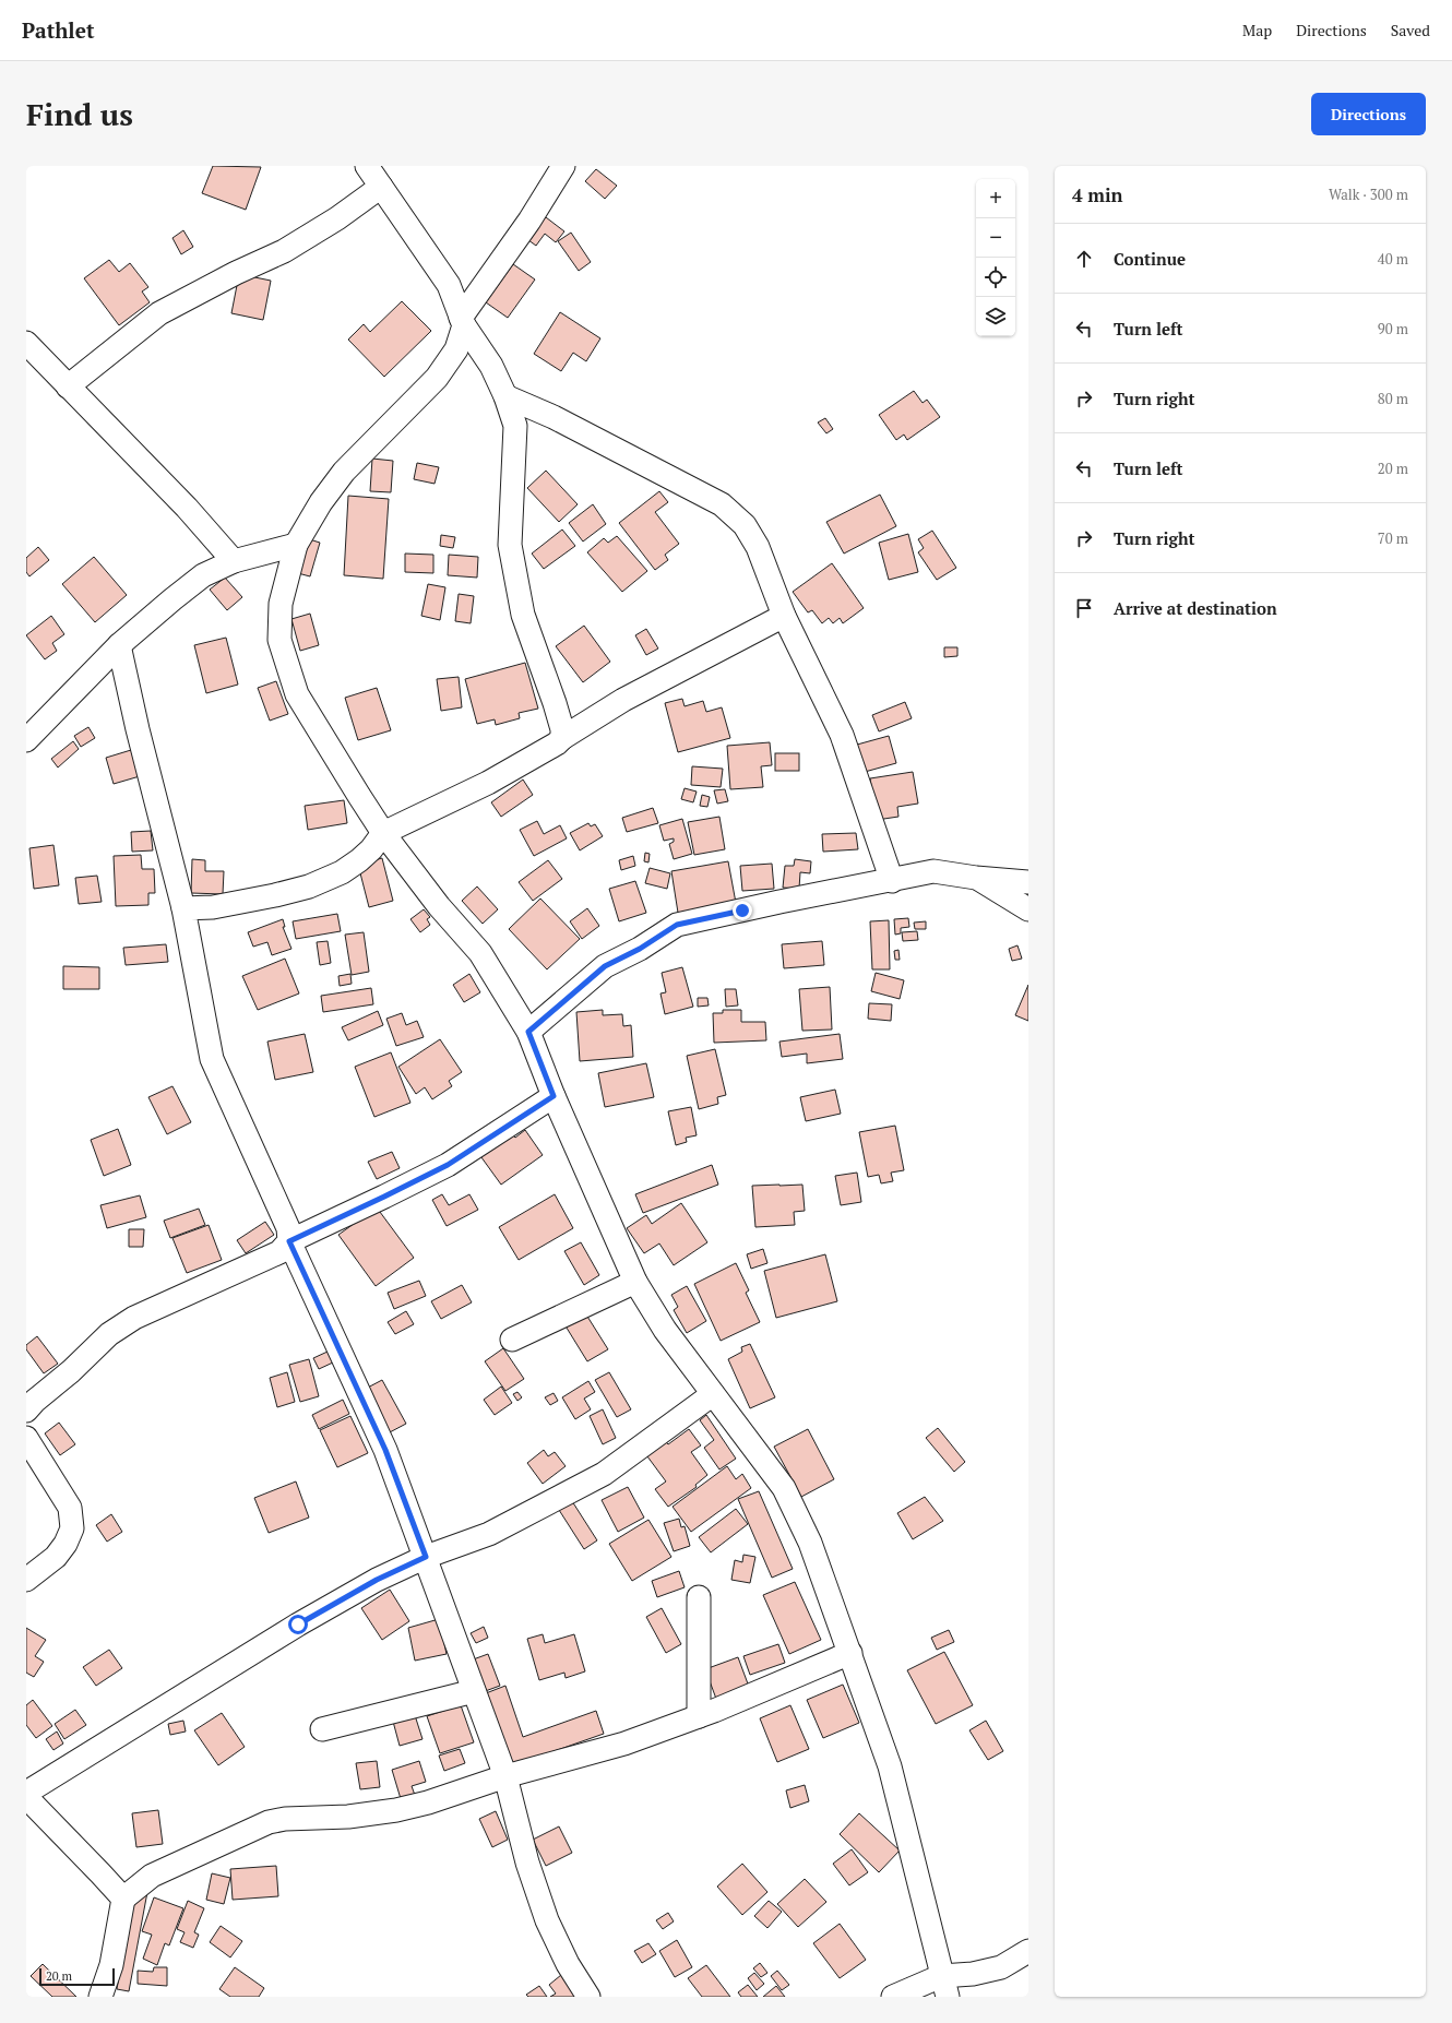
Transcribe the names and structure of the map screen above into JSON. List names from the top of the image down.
{
  "scale_bar": "20 m",
  "page": {
    "header": "Pathlet",
    "nav": ["Map", "Directions", "Saved"],
    "buttons": "Directions",
    "title": "Find us",
    "heading": ["4 min", "Walk · 300 m"],
    "map_buttons": ["+", "−"],
    "list": [
      ["Continue", "40 m"],
      ["Turn left", "90 m"],
      ["Turn right", "80 m"],
      ["Turn left", "20 m"],
      ["Turn right", "70 m"],
      "Arrive at destination"
    ],
    "scale": "20 m"
  }
}
